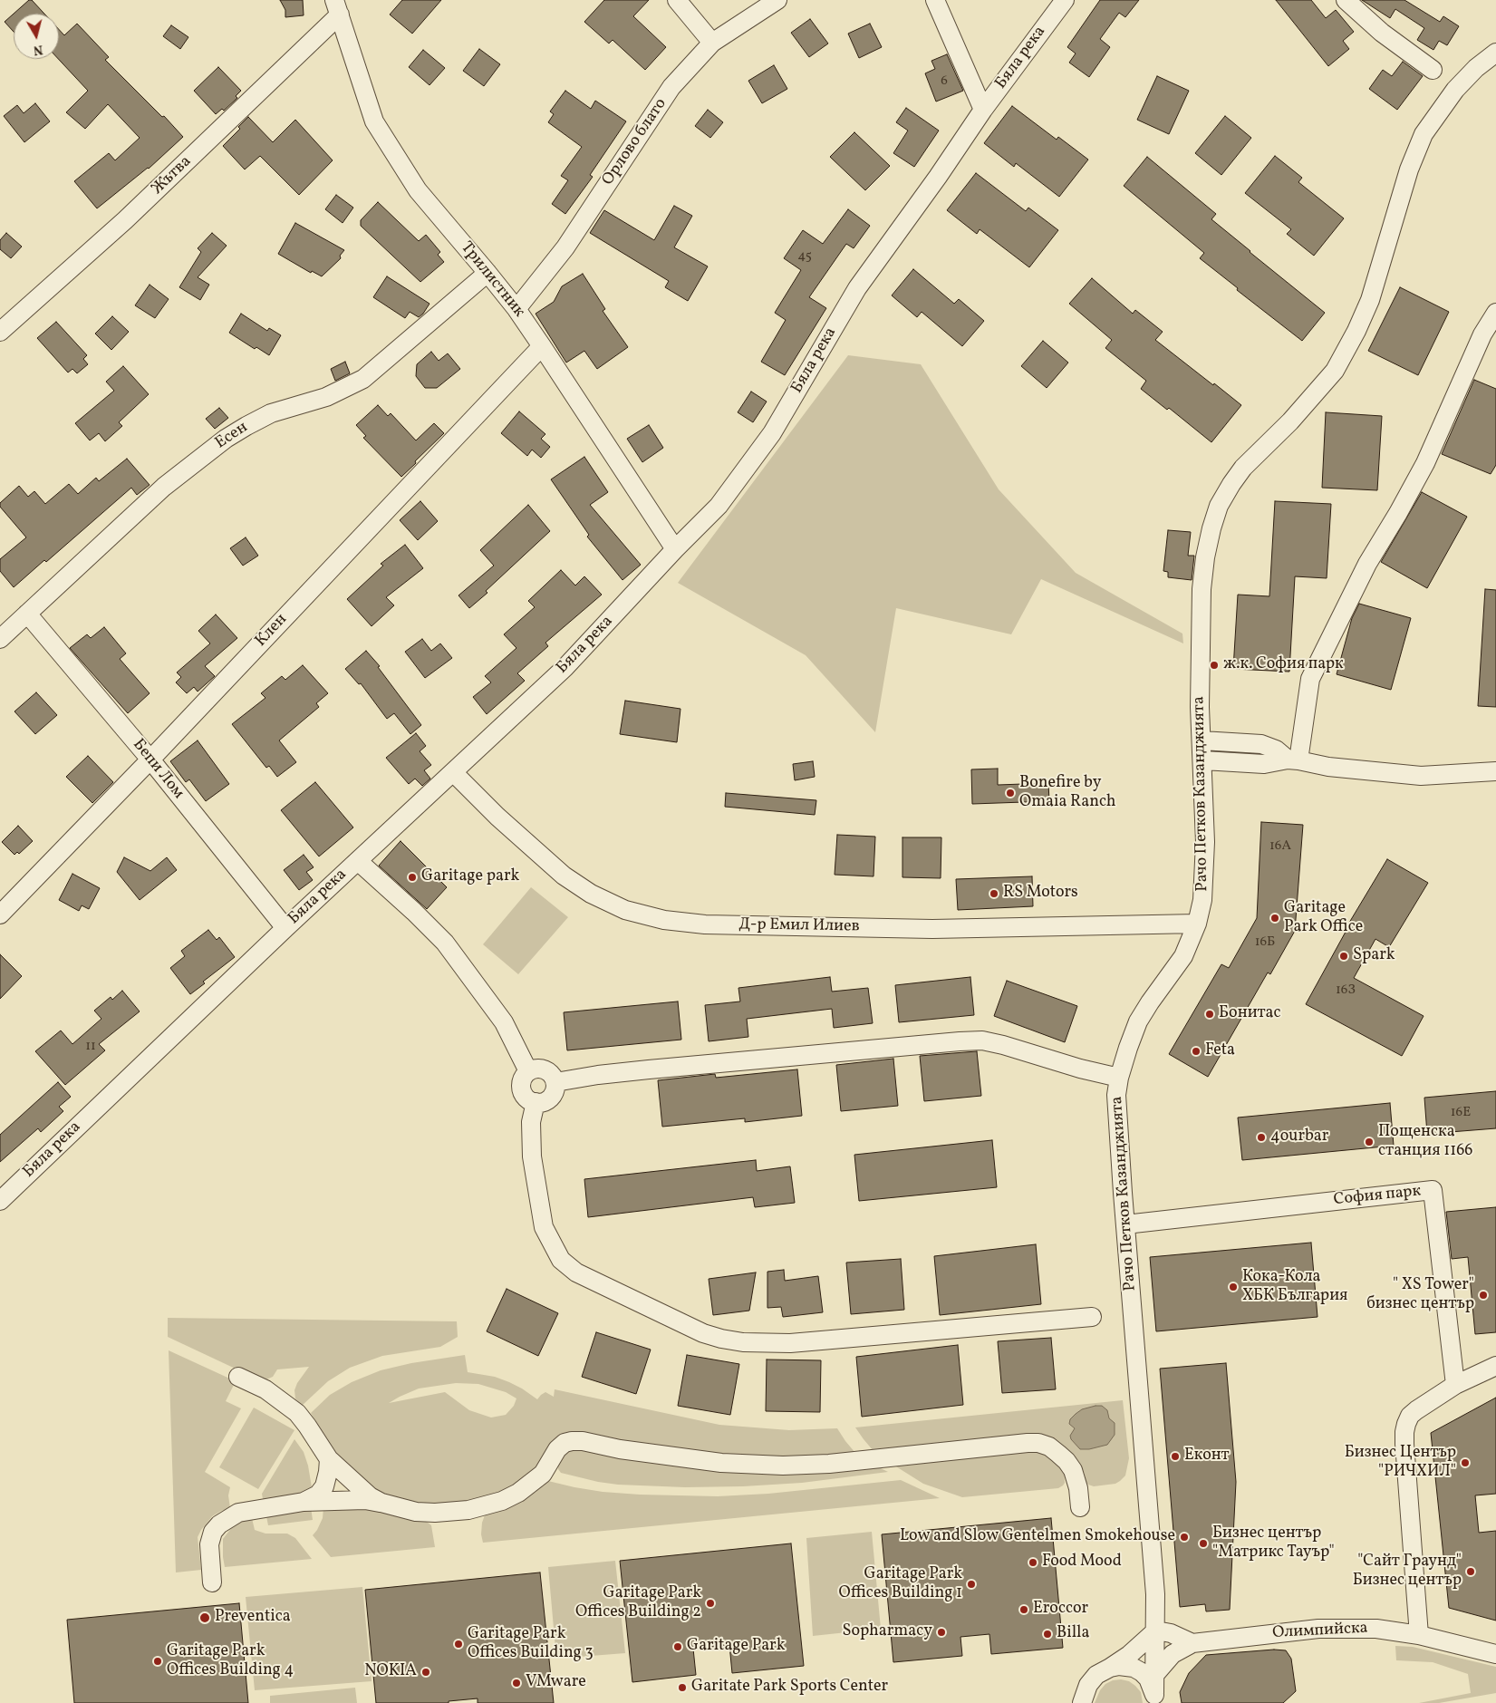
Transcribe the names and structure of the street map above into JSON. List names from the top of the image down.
{
  "streets": {
    "street": [
      "Бяла река",
      "Орлово блато",
      "Жътва",
      "Трилистник",
      "Есен",
      "Клен",
      "Бепи Лом",
      "Рачо Петков Казанджията",
      "Д-р Емил Илиев",
      "София парк",
      "Олимпийска"
    ]
  },
  "crossings": [
    ["Бяла река", "Трилистник"],
    ["Бяла река", "Бепи Лом"],
    ["Бяла река", "Д-р Емил Илиев"],
    ["Орлово блато", "Трилистник"],
    ["Жътва", "Трилистник"],
    ["Трилистник", "Есен"],
    ["Трилистник", "Клен"],
    ["Есен", "Бепи Лом"],
    ["Клен", "Бепи Лом"],
    ["Рачо Петков Казанджията", "Д-р Емил Илиев"],
    ["Рачо Петков Казанджията", "София парк"],
    ["Рачо Петков Казанджията", "Олимпийска"]
  ],
  "places": [
    "ж.к. София парк",
    "Bonefire by Omaia Ranch",
    "Garitage park",
    "RS Motors",
    "Garitage Park Office",
    "Spark",
    "Бонитас",
    "Feta",
    "4ourbar",
    "Пощенска станция 1166",
    "Кока-Кола ХБК България",
    "\" XS Tower\" бизнес център",
    "Еконт",
    "Бизнес Център \"РИЧХИЛ\"",
    "Low and Slow Gentelmen Smokehouse",
    "Бизнес център \"Матрикс Тауър\"",
    "Food Mood",
    "\"Сайт Граунд\" Бизнес център",
    "Garitage Park Offices Building 1",
    "Garitage Park Offices Building 2",
    "Eroccor",
    "Preventica",
    "Sopharmacy",
    "Billa",
    "Garitage Park Offices Building 3",
    "Garitage Park",
    "Garitage Park Offices Building 4",
    "NOKIA",
    "VMware",
    "Garitate Park Sports Center"
  ],
  "house_numbers": [
    "6",
    "45",
    "16А",
    "16Б",
    "16З",
    "11",
    "16Е"
  ],
  "north": "bottom"
}
